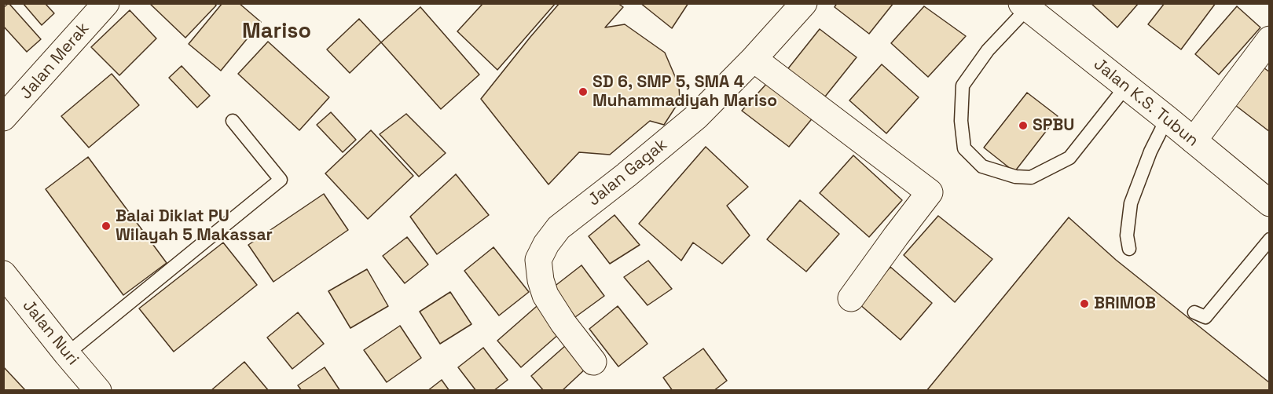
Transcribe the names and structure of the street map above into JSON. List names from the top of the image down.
{
  "streets": {
    "street": [
      "Jalan Merak",
      "Jalan K.S. Tubun",
      "Jalan Gagak",
      "Jalan Nuri"
    ]
  },
  "districts": ["Mariso"],
  "places": [
    "SD 6, SMP 5, SMA 4 Muhammadiyah Mariso",
    "SPBU",
    "Balai Diklat PU Wilayah 5 Makassar",
    "BRIMOB"
  ]
}
